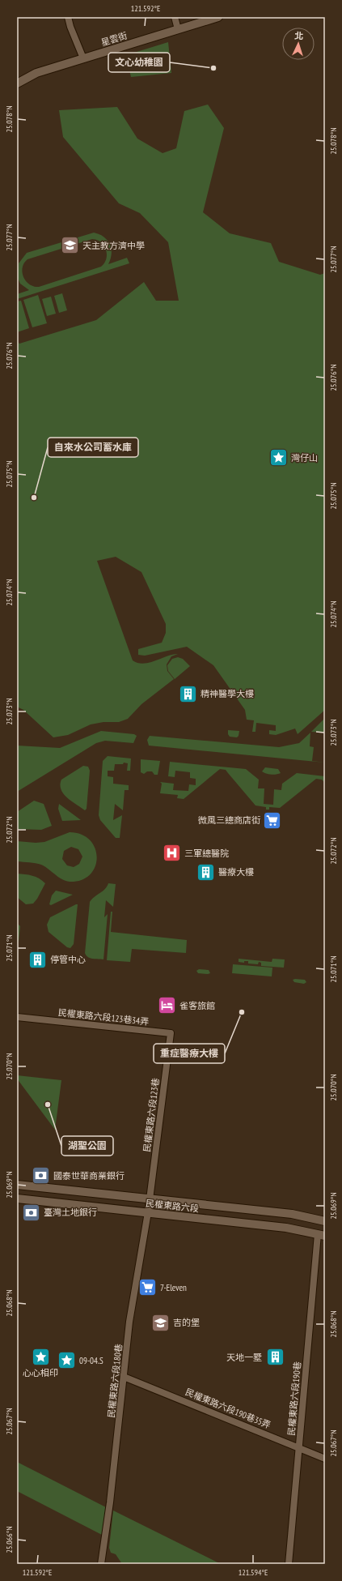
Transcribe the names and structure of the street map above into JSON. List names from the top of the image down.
{
  "streets": {
    "main road": ["星雲街", "民權東路六段"],
    "street": [
      "民權東路六段123巷34弄",
      "民權東路六段123巷",
      "民權東路六段180巷",
      "民權東路六段190巷",
      "民權東路六段190巷35弄"
    ]
  },
  "crossings": [
    ["民權東路六段123巷34弄", "民權東路六段123巷"],
    ["民權東路六段123巷", "民權東路六段"],
    ["民權東路六段123巷", "民權東路六段180巷"],
    ["民權東路六段", "民權東路六段180巷"],
    ["民權東路六段", "民權東路六段190巷"],
    ["民權東路六段180巷", "民權東路六段190巷35弄"],
    ["民權東路六段190巷", "民權東路六段190巷35弄"]
  ],
  "places": {
    "other": [
      "文心幼稚園",
      "自來水公司蓄水庫",
      "重症醫療大樓",
      "湖聖公園"
    ],
    "school or university": ["天主教方濟中學", "吉的堡"],
    "place": ["灣仔山", "心心相印", "09-04.S"],
    "building": [
      "精神醫學大樓",
      "醫療大樓",
      "停管中心",
      "天地一墅"
    ],
    "supermarket": ["微風三總商店街", "7-Eleven"],
    "hospital": ["三軍總醫院"],
    "hotel": ["雀客旅館"],
    "bank": ["國泰世華商業銀行", "臺灣土地銀行"]
  },
  "north": "top",
  "coordinates": [
    "121.592°E",
    "25.078°N",
    "25.077°N",
    "25.076°N",
    "25.075°N",
    "25.074°N",
    "25.073°N",
    "25.072°N",
    "25.071°N",
    "25.070°N",
    "25.069°N",
    "25.068°N",
    "25.067°N",
    "25.066°N",
    "121.594°E"
  ]
}
